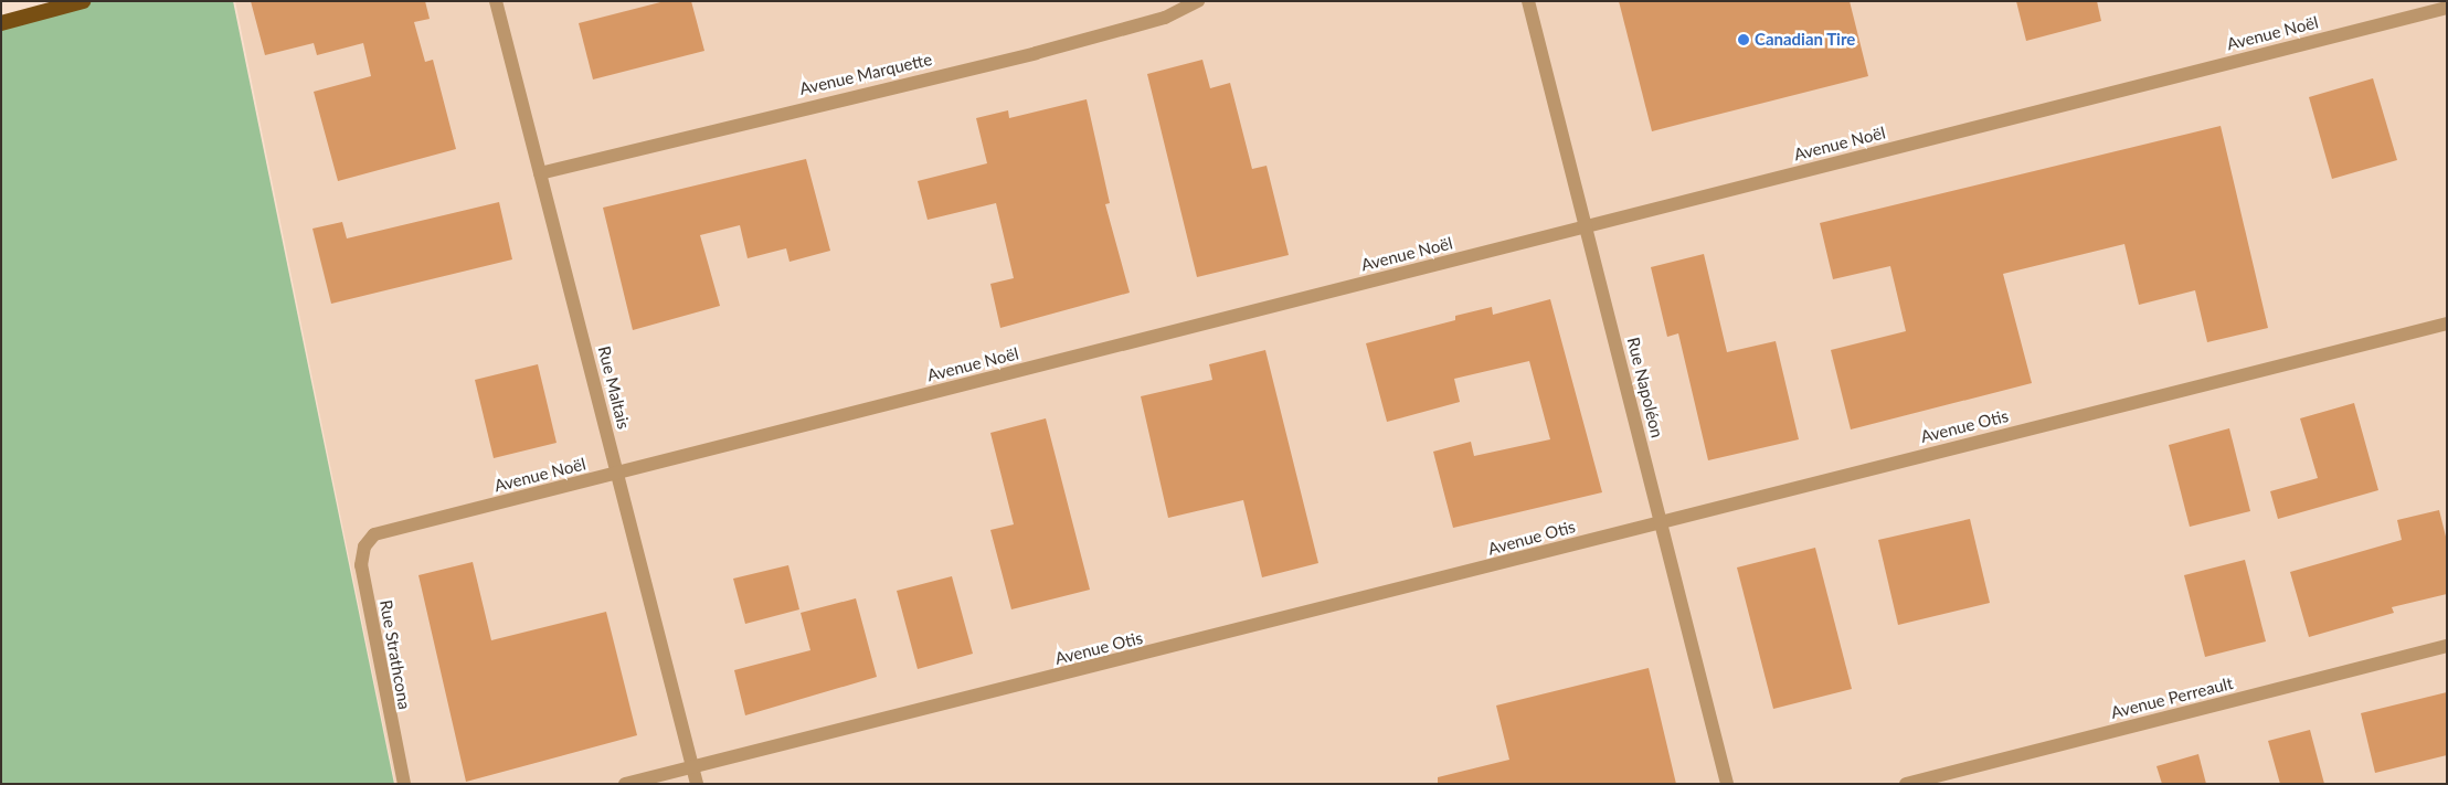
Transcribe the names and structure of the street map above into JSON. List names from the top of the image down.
{
  "streets": {
    "street": [
      "Avenue Noël",
      "Avenue Marquette",
      "Rue Maltais",
      "Rue Napoléon",
      "Avenue Otis",
      "Rue Strathcona",
      "Avenue Perreault"
    ]
  },
  "crossings": [
    ["Avenue Noël", "Rue Maltais"],
    ["Avenue Noël", "Rue Napoléon"],
    ["Avenue Noël", "Rue Strathcona"],
    ["Avenue Marquette", "Rue Maltais"],
    ["Rue Maltais", "Avenue Otis"],
    ["Rue Napoléon", "Avenue Otis"]
  ],
  "places": ["Canadian Tire"]
}
